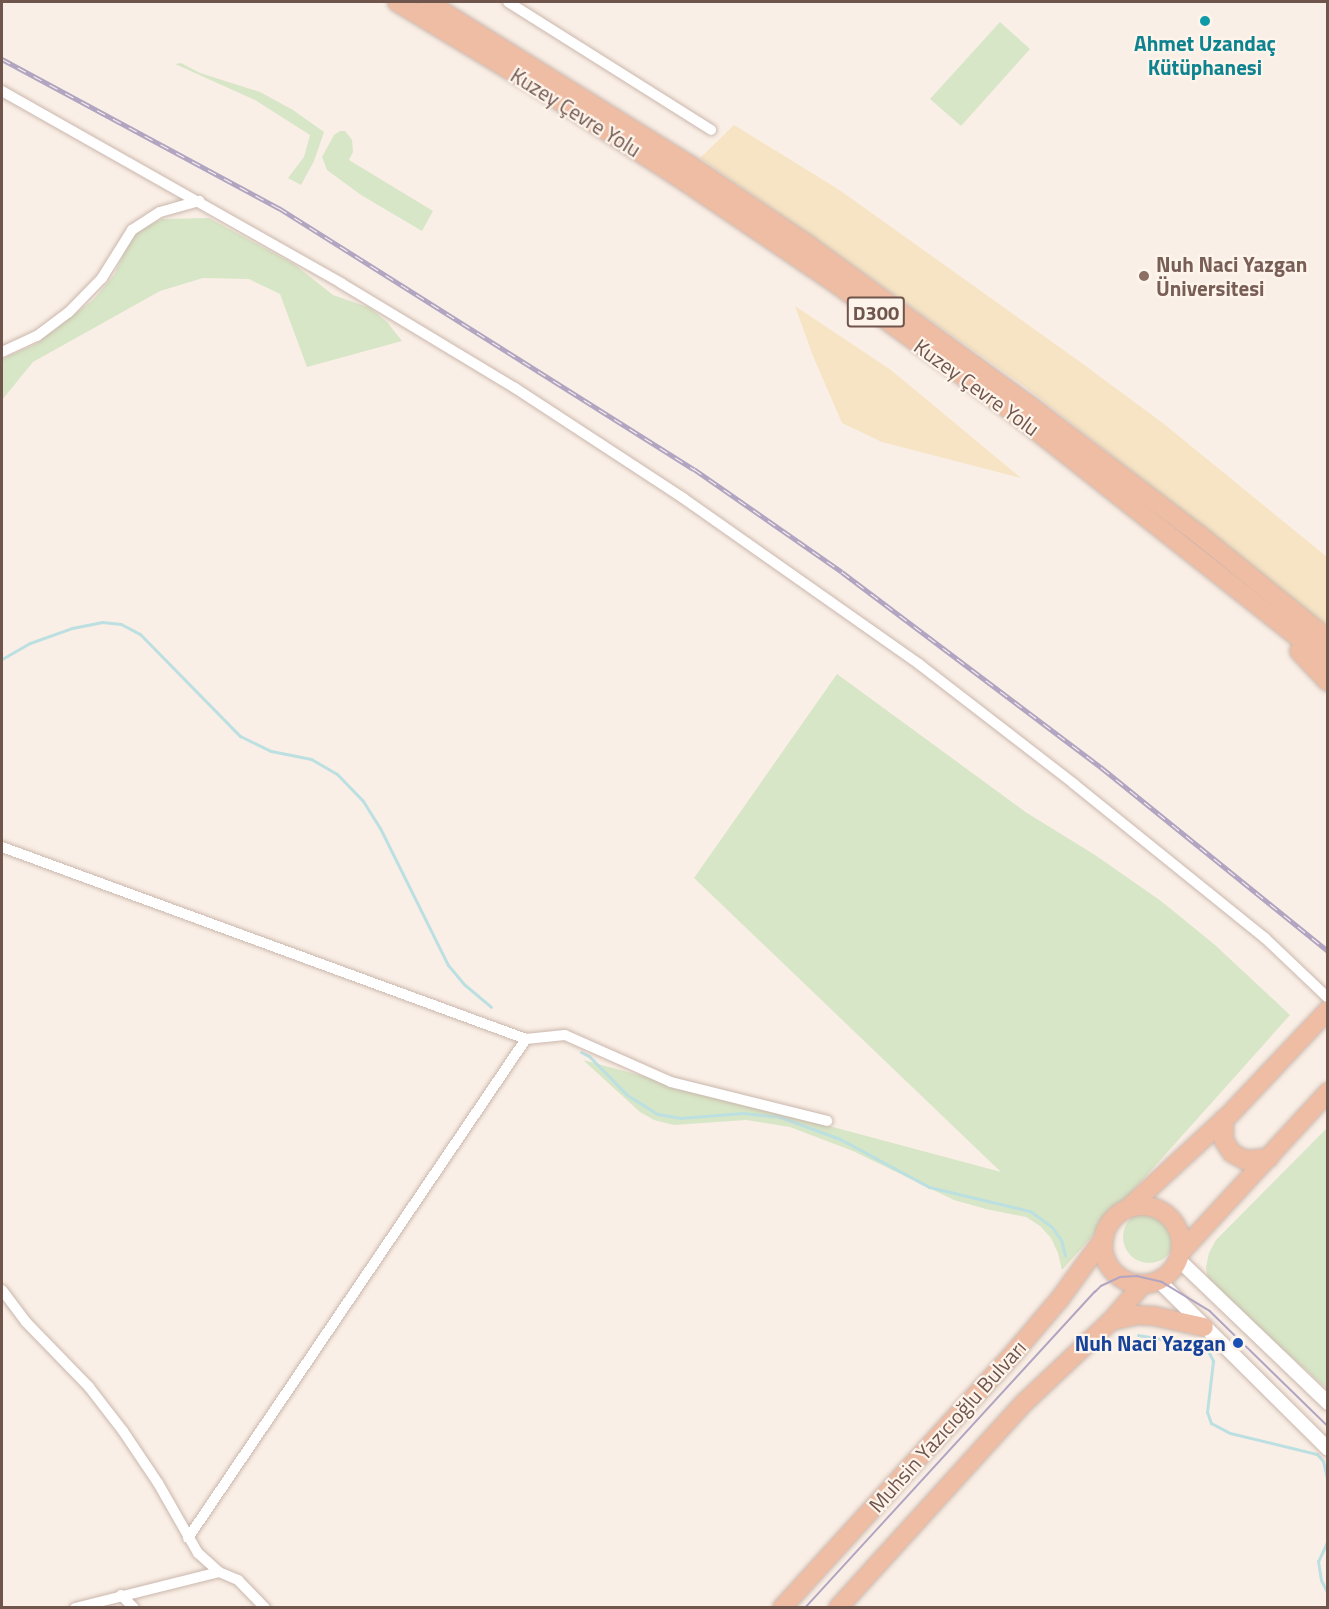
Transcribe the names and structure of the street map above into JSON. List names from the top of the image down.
{
  "streets": {
    "highway": ["Kuzey Çevre Yolu", "D300", "Muhsin Yazıcıoğlu Bulvarı"]
  },
  "places": ["Ahmet Uzandaç Kütüphanesi", "Nuh Naci Yazgan Üniversitesi", "Nuh Naci Yazgan"]
}
